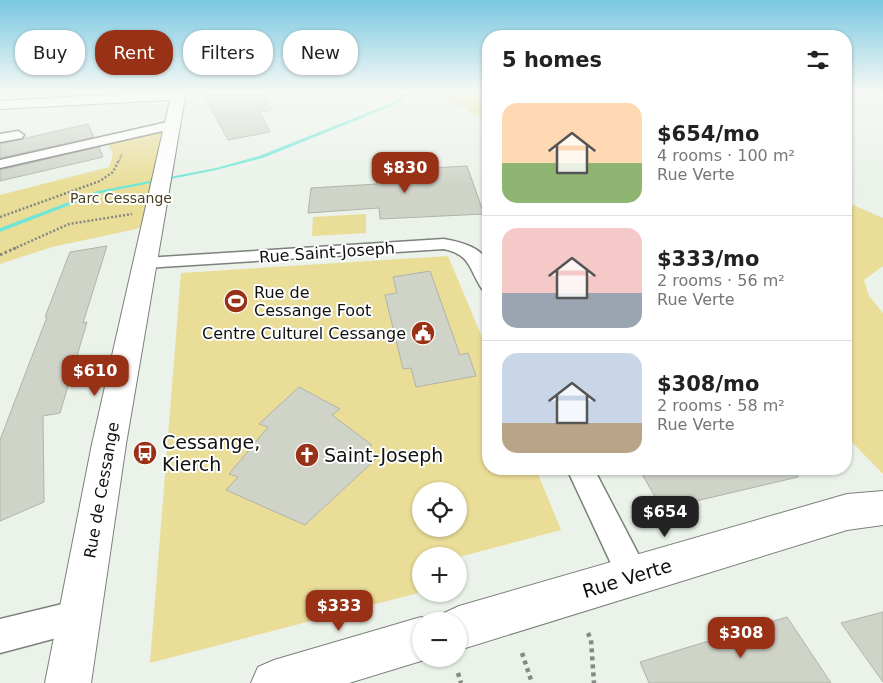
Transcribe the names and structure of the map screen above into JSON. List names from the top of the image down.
{
  "streets": {
    "main road": ["Rue de Cessange", "Rue Verte"],
    "street": ["Rue Saint-Joseph"]
  },
  "crossings": [
    ["Rue Saint-Joseph", "Rue de Cessange"]
  ],
  "parks": ["Parc Cessange"],
  "places": {
    "sports": ["Rue de Cessange Foot"],
    "public building": ["Centre Culturel Cessange"],
    "bus stop": ["Cessange, Kierch"],
    "church": ["Saint-Joseph"]
  },
  "page": {
    "chip": [
      "Buy",
      "Rent",
      "Filters",
      "New"
    ],
    "heading": "5 homes",
    "list": [
      {
        "name": "$654/mo",
        "note": "4 rooms · 100 m² · Rue Verte"
      },
      {
        "name": "$333/mo",
        "note": "2 rooms · 56 m² · Rue Verte"
      },
      {
        "name": "$308/mo",
        "note": "2 rooms · 58 m² · Rue Verte"
      }
    ],
    "price": [
      "$830",
      "$610",
      "$654",
      "$333",
      "$308"
    ],
    "map_buttons": ["+", "−"]
  }
}
